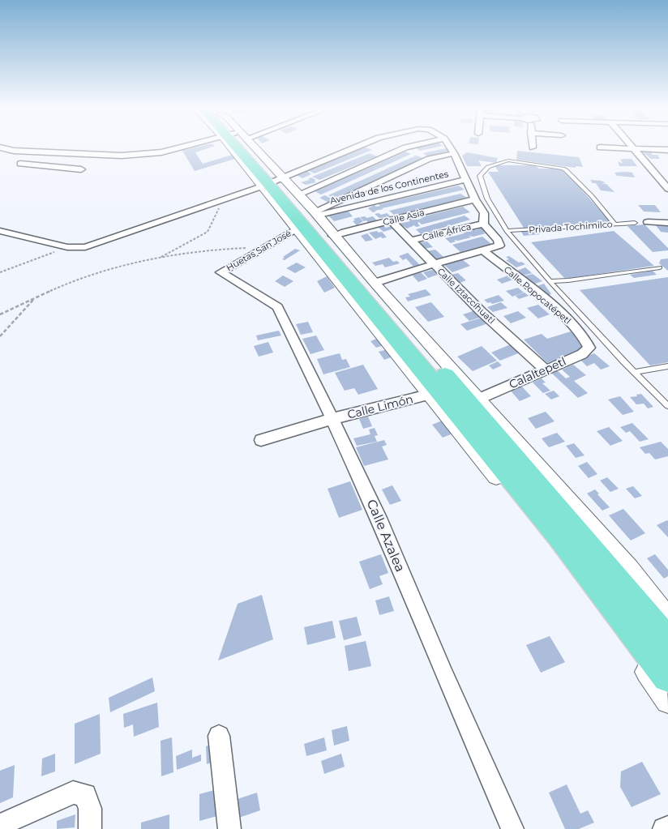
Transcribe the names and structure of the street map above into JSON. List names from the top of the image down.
{
  "streets": {
    "street": [
      "Avenida de los Continentes",
      "Calle Asia",
      "Calle África",
      "Huetas San José",
      "Calle Popocatépetl",
      "Calle Iztaccíhuatl",
      "Calaltepetl",
      "Calle Limón",
      "Calle Azalea"
    ],
    "lane": ["Privada Tochimilco"]
  },
  "crossings": [
    ["Calle Asia", "Calle Iztaccíhuatl"],
    ["Calle África", "Calle Iztaccíhuatl"],
    ["Huetas San José", "Calle Azalea"],
    ["Calle Popocatépetl", "Calaltepetl"],
    ["Calle Iztaccíhuatl", "Calaltepetl"],
    ["Calle Limón", "Calle Azalea"]
  ]
}
